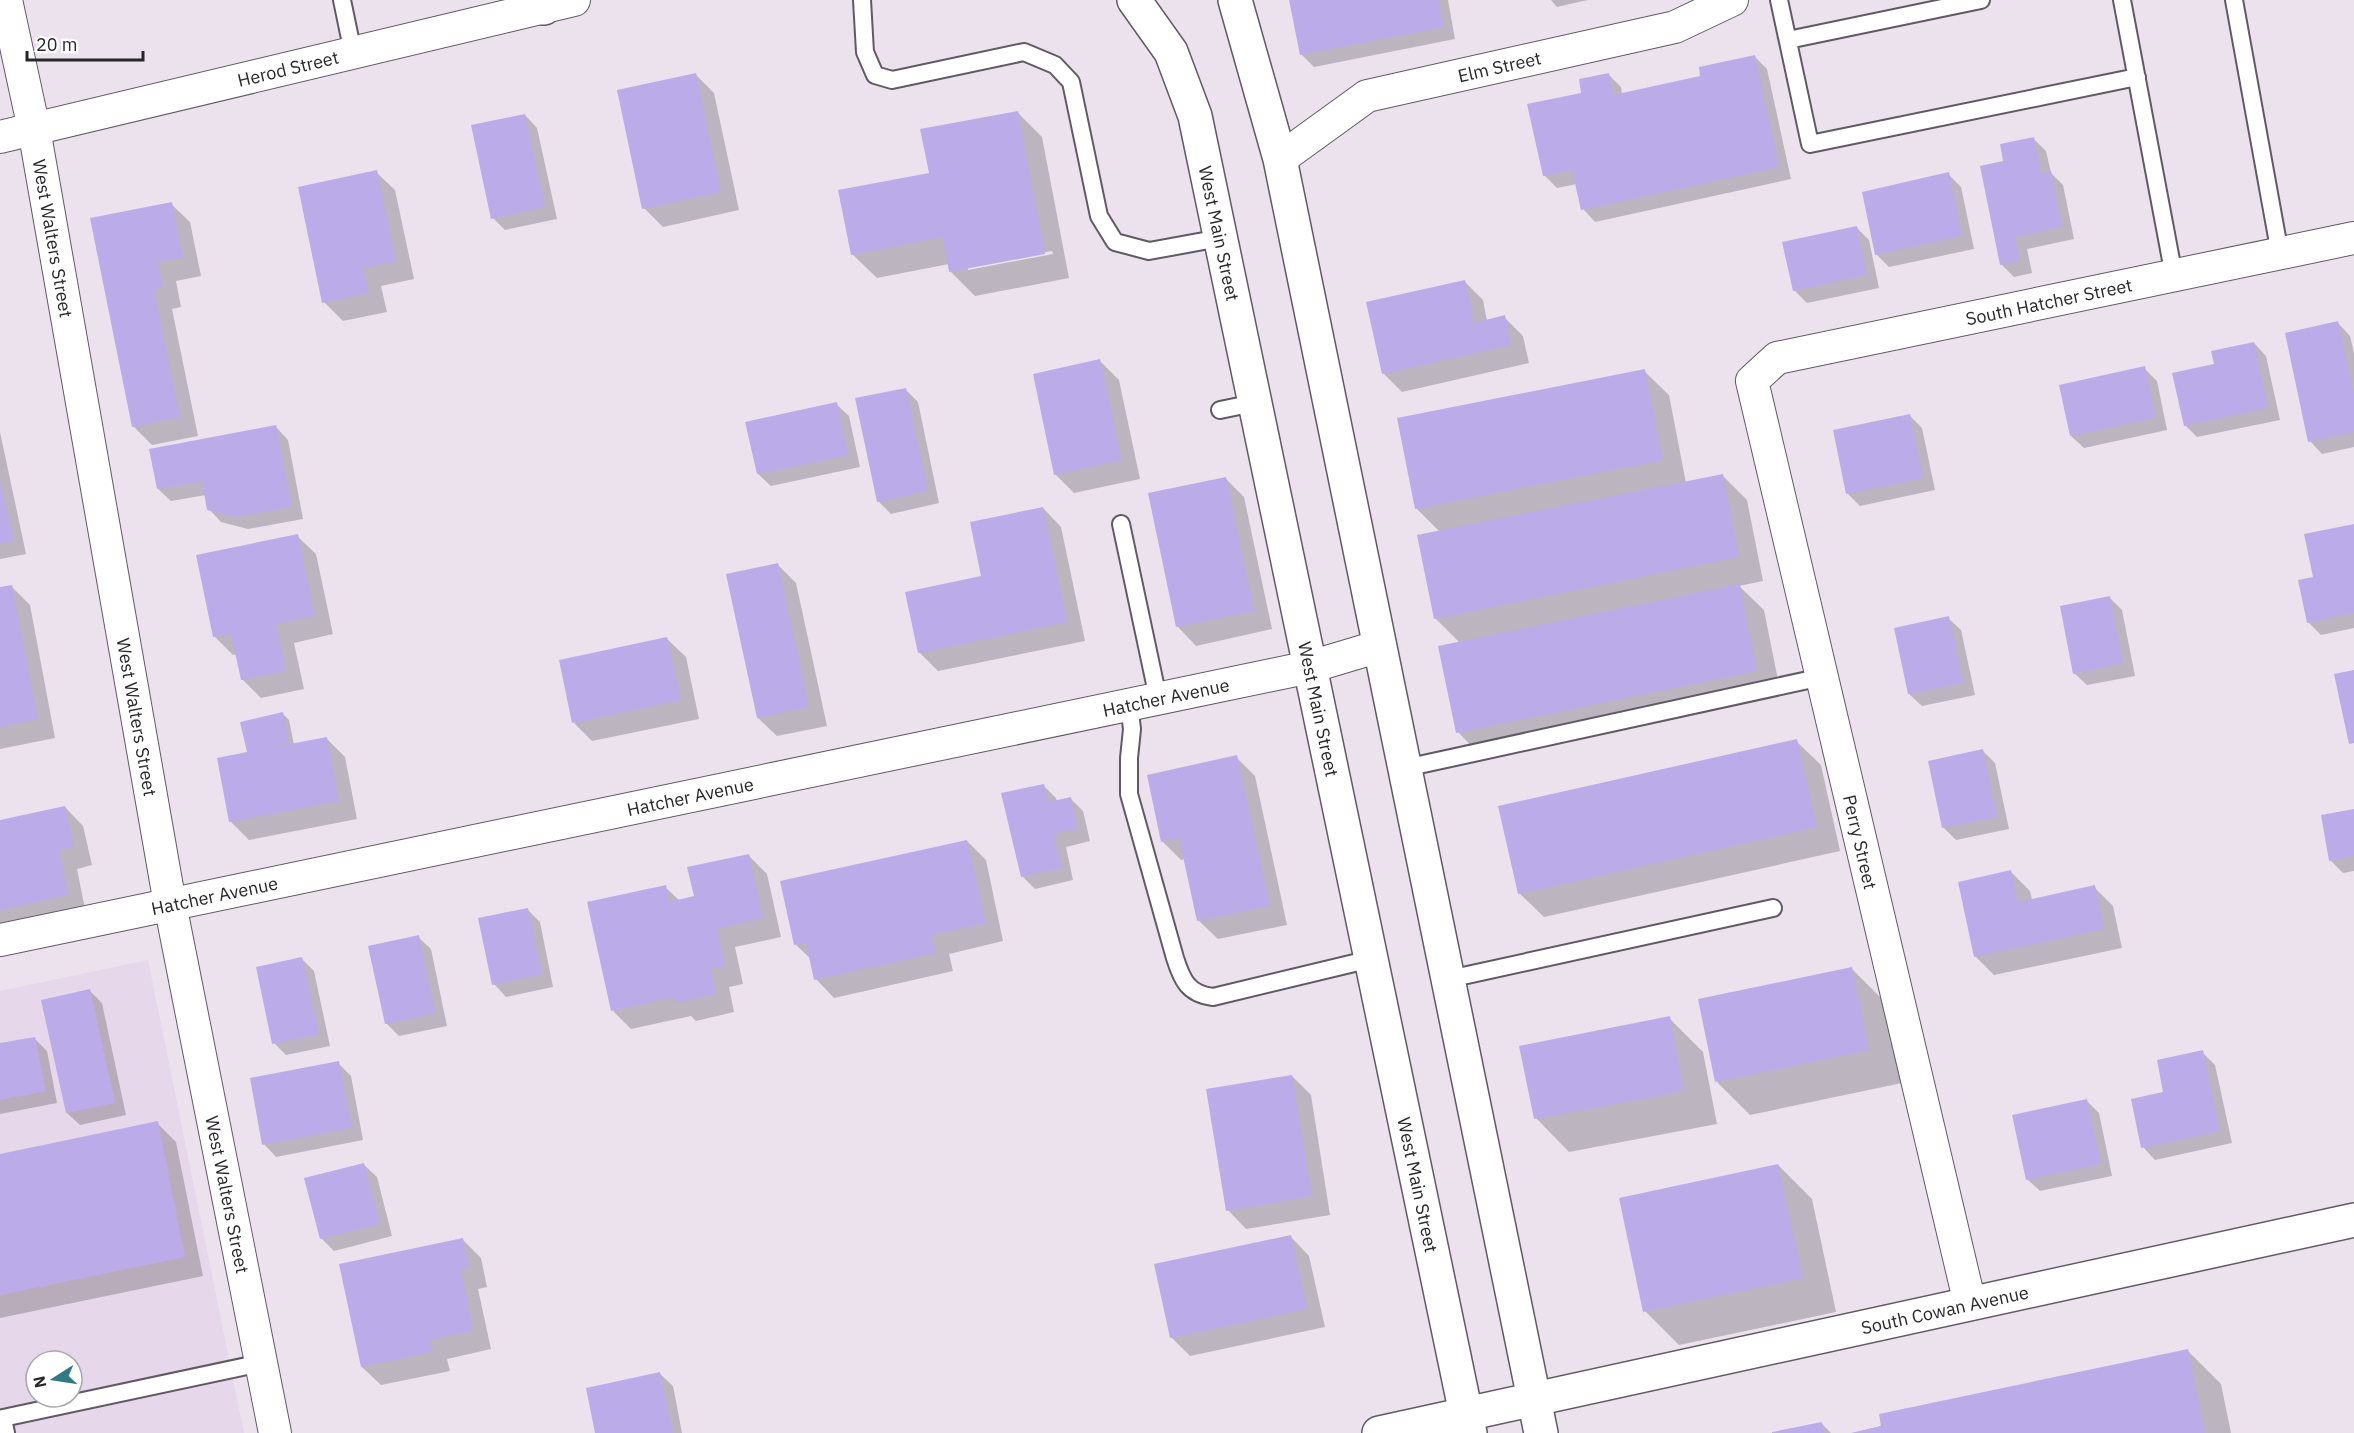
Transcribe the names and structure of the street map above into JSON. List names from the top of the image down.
{
  "streets": {
    "main road": ["West Main Street", "South Cowan Avenue"],
    "street": [
      "Elm Street",
      "Herod Street",
      "West Walters Street",
      "South Hatcher Street",
      "Hatcher Avenue",
      "Perry Street"
    ]
  },
  "crossings": [
    ["Herod Street", "West Walters Street"],
    ["West Main Street", "Hatcher Avenue"],
    ["West Main Street", "South Cowan Avenue"],
    ["West Walters Street", "Hatcher Avenue"],
    ["South Hatcher Street", "Perry Street"],
    ["Perry Street", "South Cowan Avenue"]
  ],
  "scale_bar": "20 m",
  "north": "left"
}
